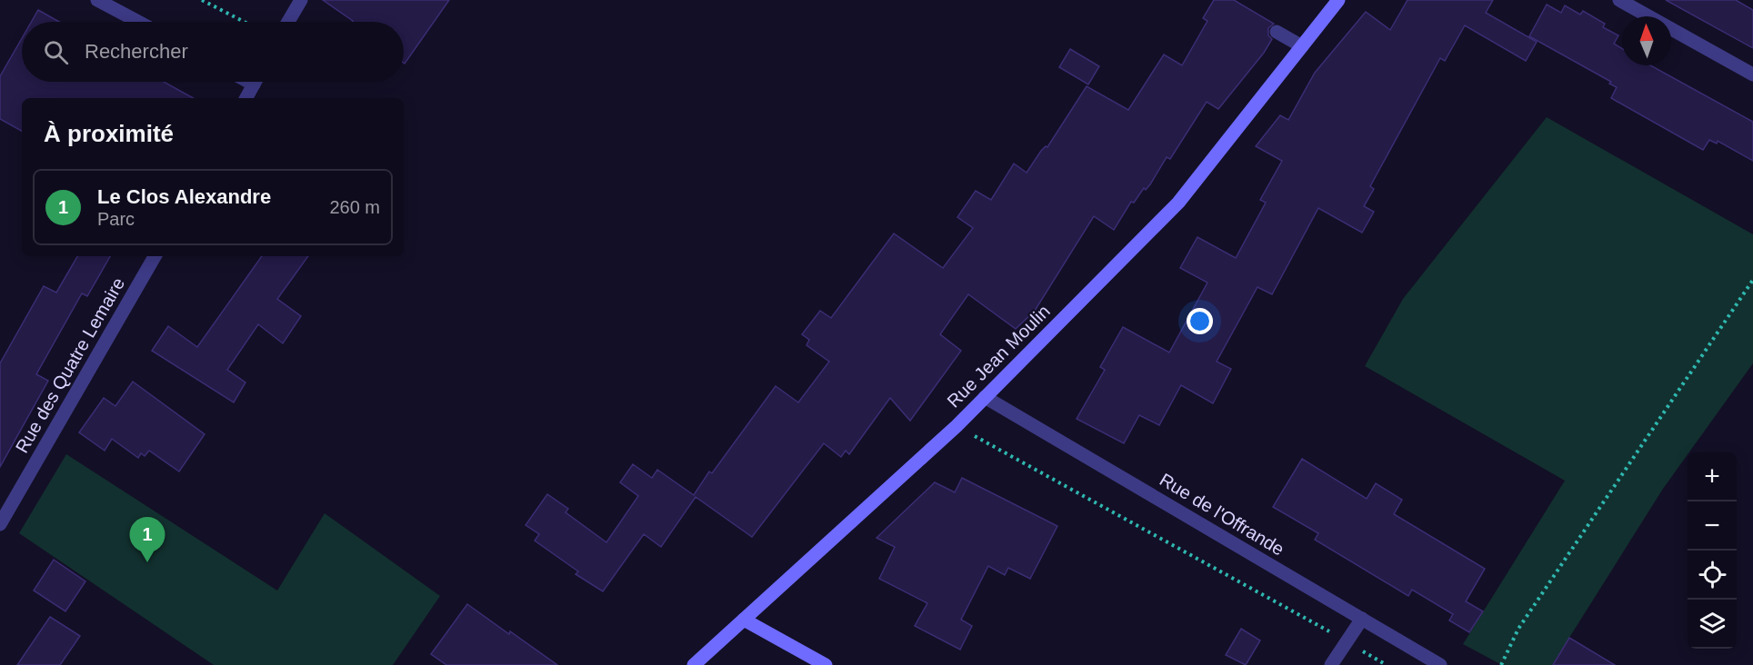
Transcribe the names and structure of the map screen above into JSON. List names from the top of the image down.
{
  "streets": {
    "main road": ["Rue Jean Moulin"],
    "street": ["Rue des Quatre Lemaire", "Rue de l'Offrande"]
  },
  "crossings": [
    ["Rue Jean Moulin", "Rue de l'Offrande"]
  ],
  "north": "top",
  "page": {
    "search": "Rechercher",
    "heading": "À proximité",
    "list": [
      {
        "mark": "1",
        "name": "Le Clos Alexandre",
        "note": "Parc",
        "value": "260 m"
      }
    ],
    "map_buttons": ["+", "−"],
    "pins": "1"
  }
}
